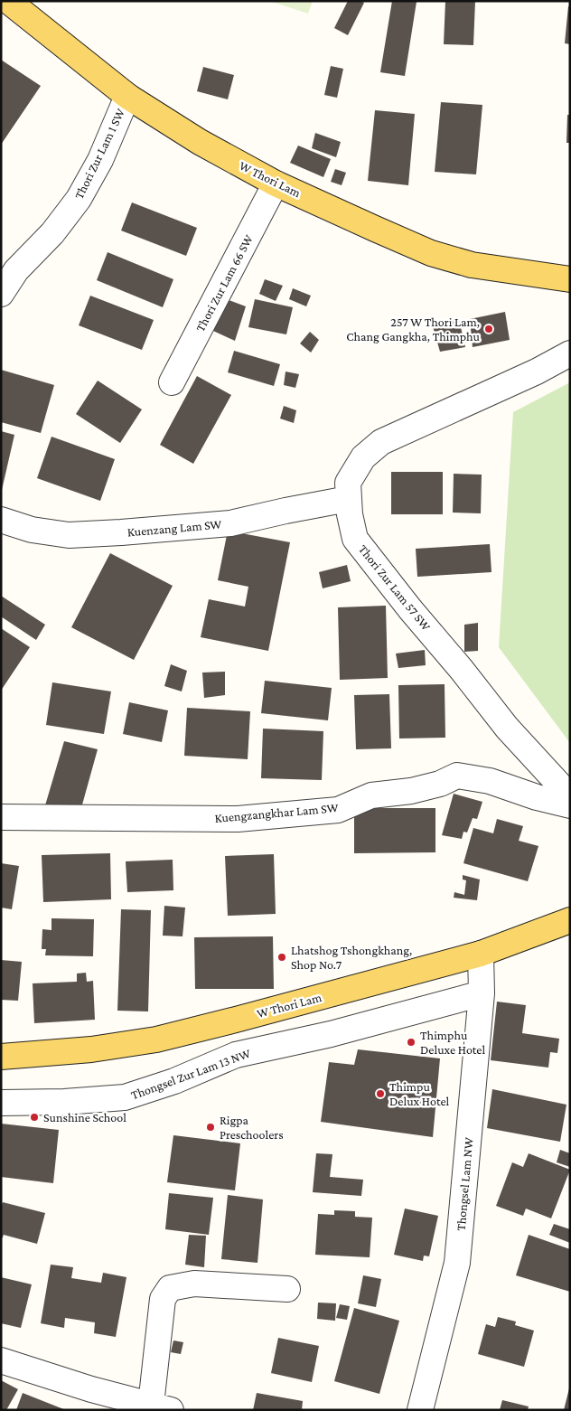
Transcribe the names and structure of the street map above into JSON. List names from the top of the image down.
{
  "streets": {
    "main road": ["W Thori Lam"],
    "street": [
      "Thori Zur Lam 1 SW",
      "Thori Zur Lam 66 SW",
      "Kuenzang Lam SW",
      "Thori Zur Lam 57 SW",
      "Kuengzangkhar Lam SW",
      "Thongsel Zur Lam 13 NW",
      "Thongsel Lam NW"
    ]
  },
  "crossings": [
    ["Thori Zur Lam 1 SW", "W Thori Lam"],
    ["W Thori Lam", "Thori Zur Lam 66 SW"],
    ["W Thori Lam", "Thongsel Lam NW"],
    ["Kuenzang Lam SW", "Thori Zur Lam 57 SW"],
    ["Thongsel Zur Lam 13 NW", "Thongsel Lam NW"]
  ],
  "places": [
    "257 W Thori Lam, Chang Gangkha, Thimphu",
    "Lhatshog Tshongkhang, Shop No.7",
    "Thimphu Deluxe Hotel",
    "Thimpu Delux Hotel",
    "Sunshine School",
    "Rigpa Preschoolers"
  ]
}
